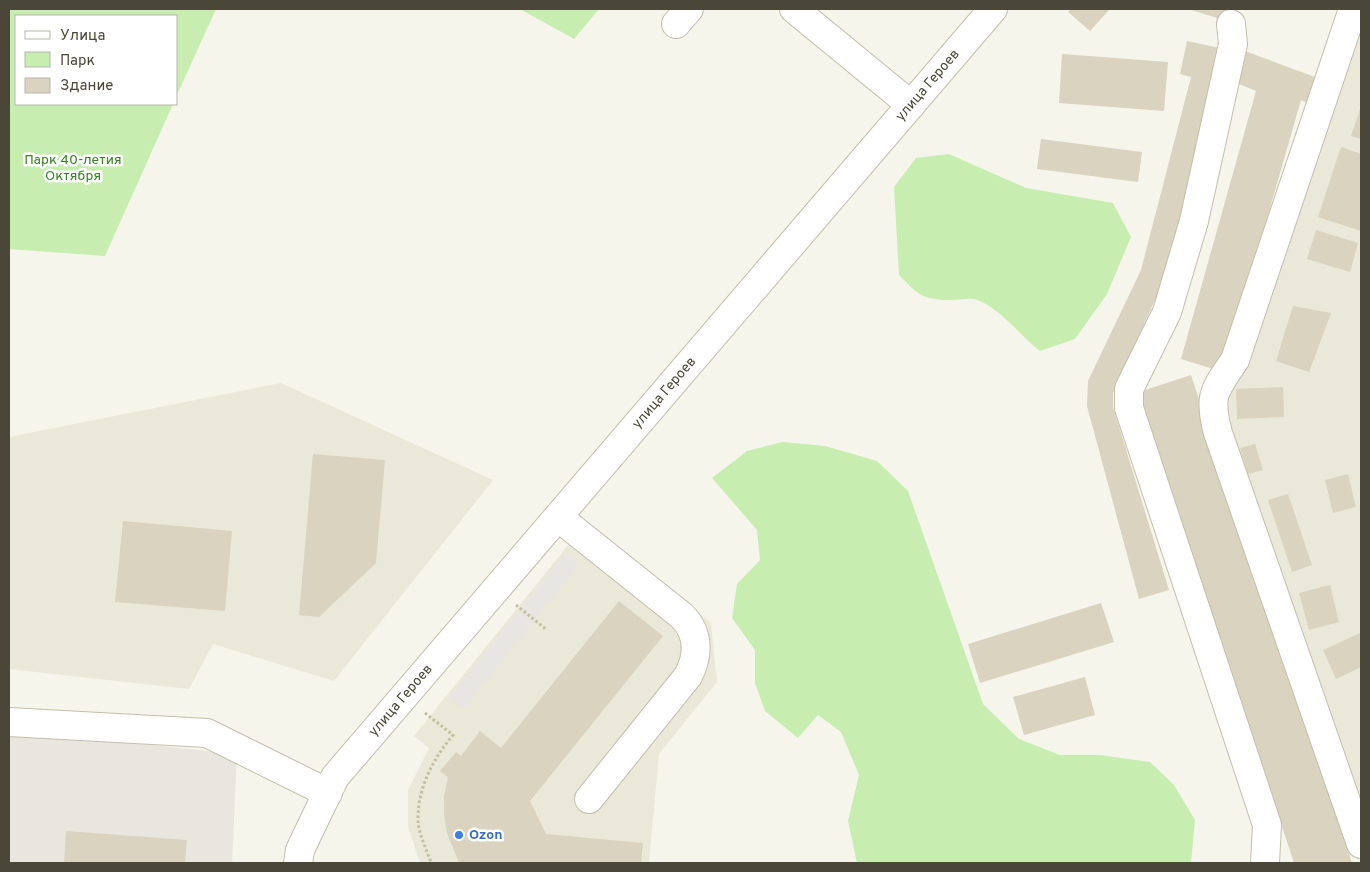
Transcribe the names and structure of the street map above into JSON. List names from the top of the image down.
{
  "streets": {
    "street": ["улица Героев"]
  },
  "parks": ["Парк 40-летия Октября"],
  "places": ["Ozon"],
  "legend": ["Улица", "Парк", "Здание"]
}
